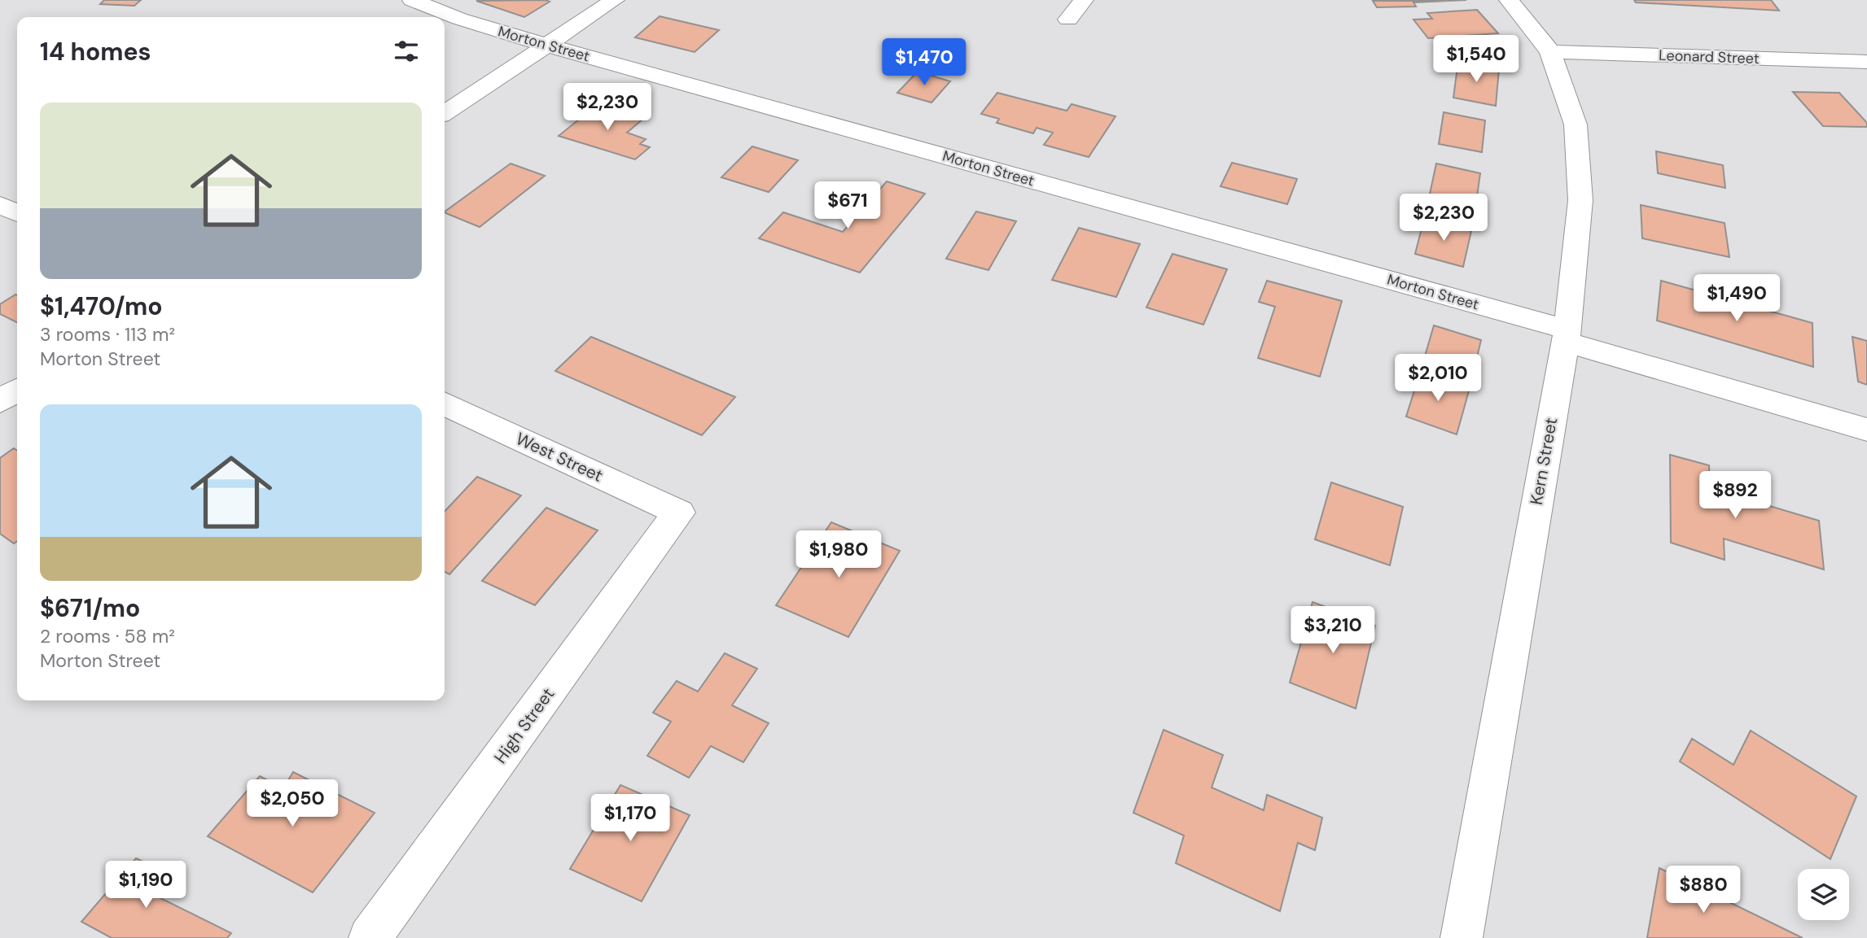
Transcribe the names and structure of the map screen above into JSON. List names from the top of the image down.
{
  "streets": {
    "street": [
      "Morton Street",
      "Leonard Street",
      "West Street",
      "Kern Street",
      "High Street"
    ]
  },
  "crossings": [
    ["Morton Street", "Kern Street"],
    ["Leonard Street", "Kern Street"],
    ["West Street", "High Street"]
  ],
  "page": {
    "heading": "14 homes",
    "price": [
      "$1,540",
      "$1,470",
      "$2,230",
      "$671",
      "$2,230",
      "$1,490",
      "$2,010",
      "$892",
      "$1,980",
      "$3,210",
      "$2,050",
      "$1,170",
      "$1,190",
      "$880"
    ],
    "list": [
      {
        "name": "$1,470/mo",
        "note": "3 rooms · 113 m² · Morton Street"
      },
      {
        "name": "$671/mo",
        "note": "2 rooms · 58 m² · Morton Street"
      }
    ]
  }
}
